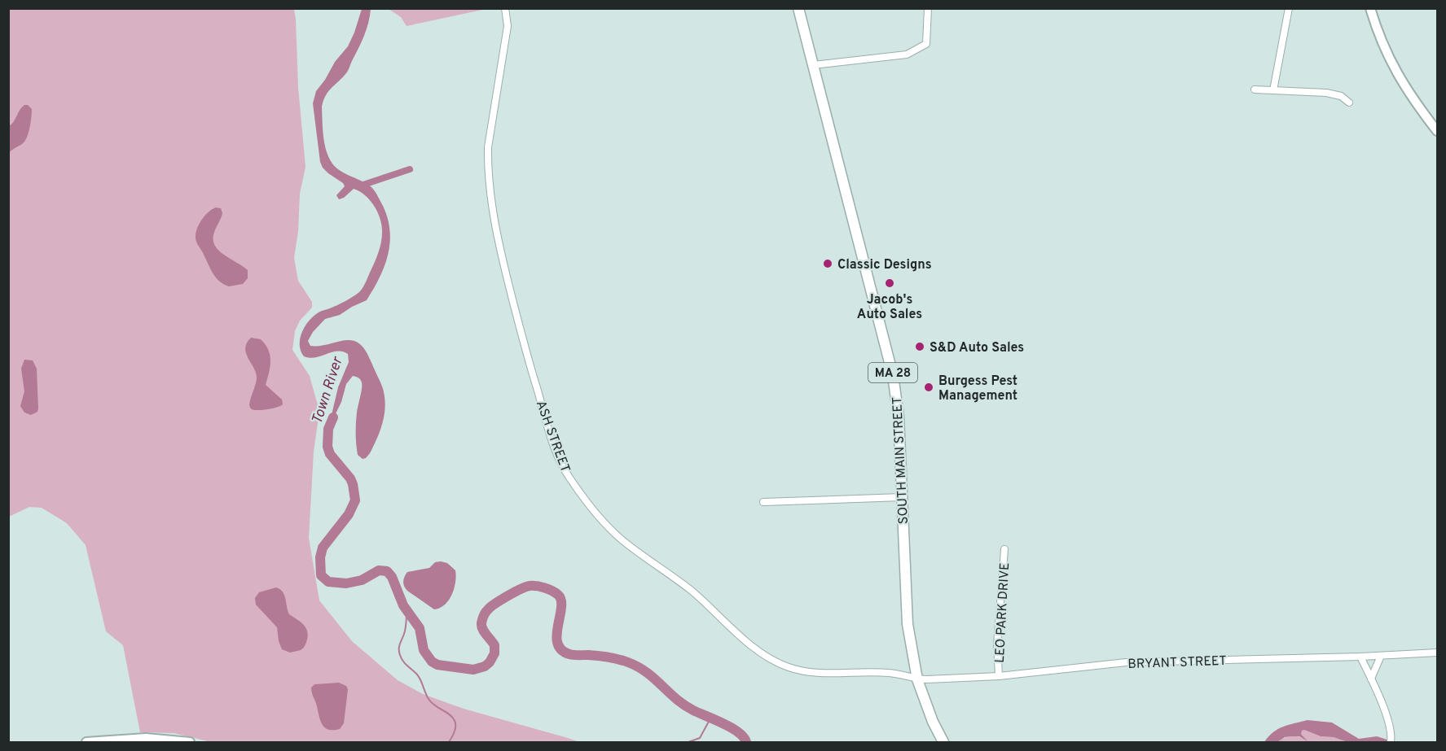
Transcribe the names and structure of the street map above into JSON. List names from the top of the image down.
{
  "streets": {
    "main road": ["MA 28", "SOUTH MAIN STREET"],
    "street": ["ASH STREET", "LEO PARK DRIVE", "BRYANT STREET"]
  },
  "crossings": [
    ["ASH STREET", "SOUTH MAIN STREET"],
    ["ASH STREET", "BRYANT STREET"],
    ["SOUTH MAIN STREET", "BRYANT STREET"],
    ["LEO PARK DRIVE", "BRYANT STREET"]
  ],
  "water": ["Town River"],
  "places": [
    "Classic Designs",
    "Jacob's Auto Sales",
    "S&D Auto Sales",
    "Burgess Pest Management"
  ]
}
